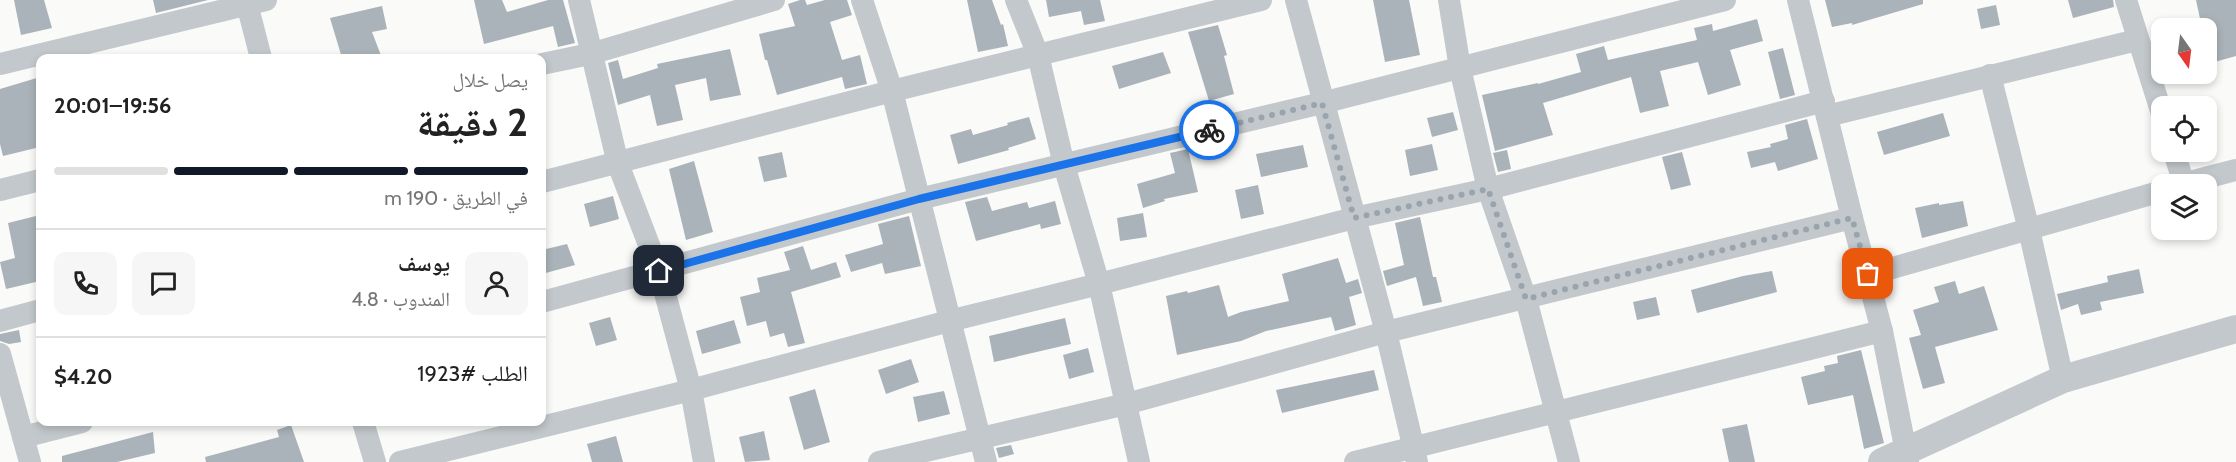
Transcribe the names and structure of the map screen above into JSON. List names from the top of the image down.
{
  "north": "bottom",
  "page": {
    "heading": ["2 دقيقة", "يصل خلال", "19:56–20:01"],
    "panel": [
      "يوسف",
      "المندوب · 4.8",
      "الطلب #1923",
      "$4.20"
    ],
    "bar": "في الطريق · 190 m"
  }
}
